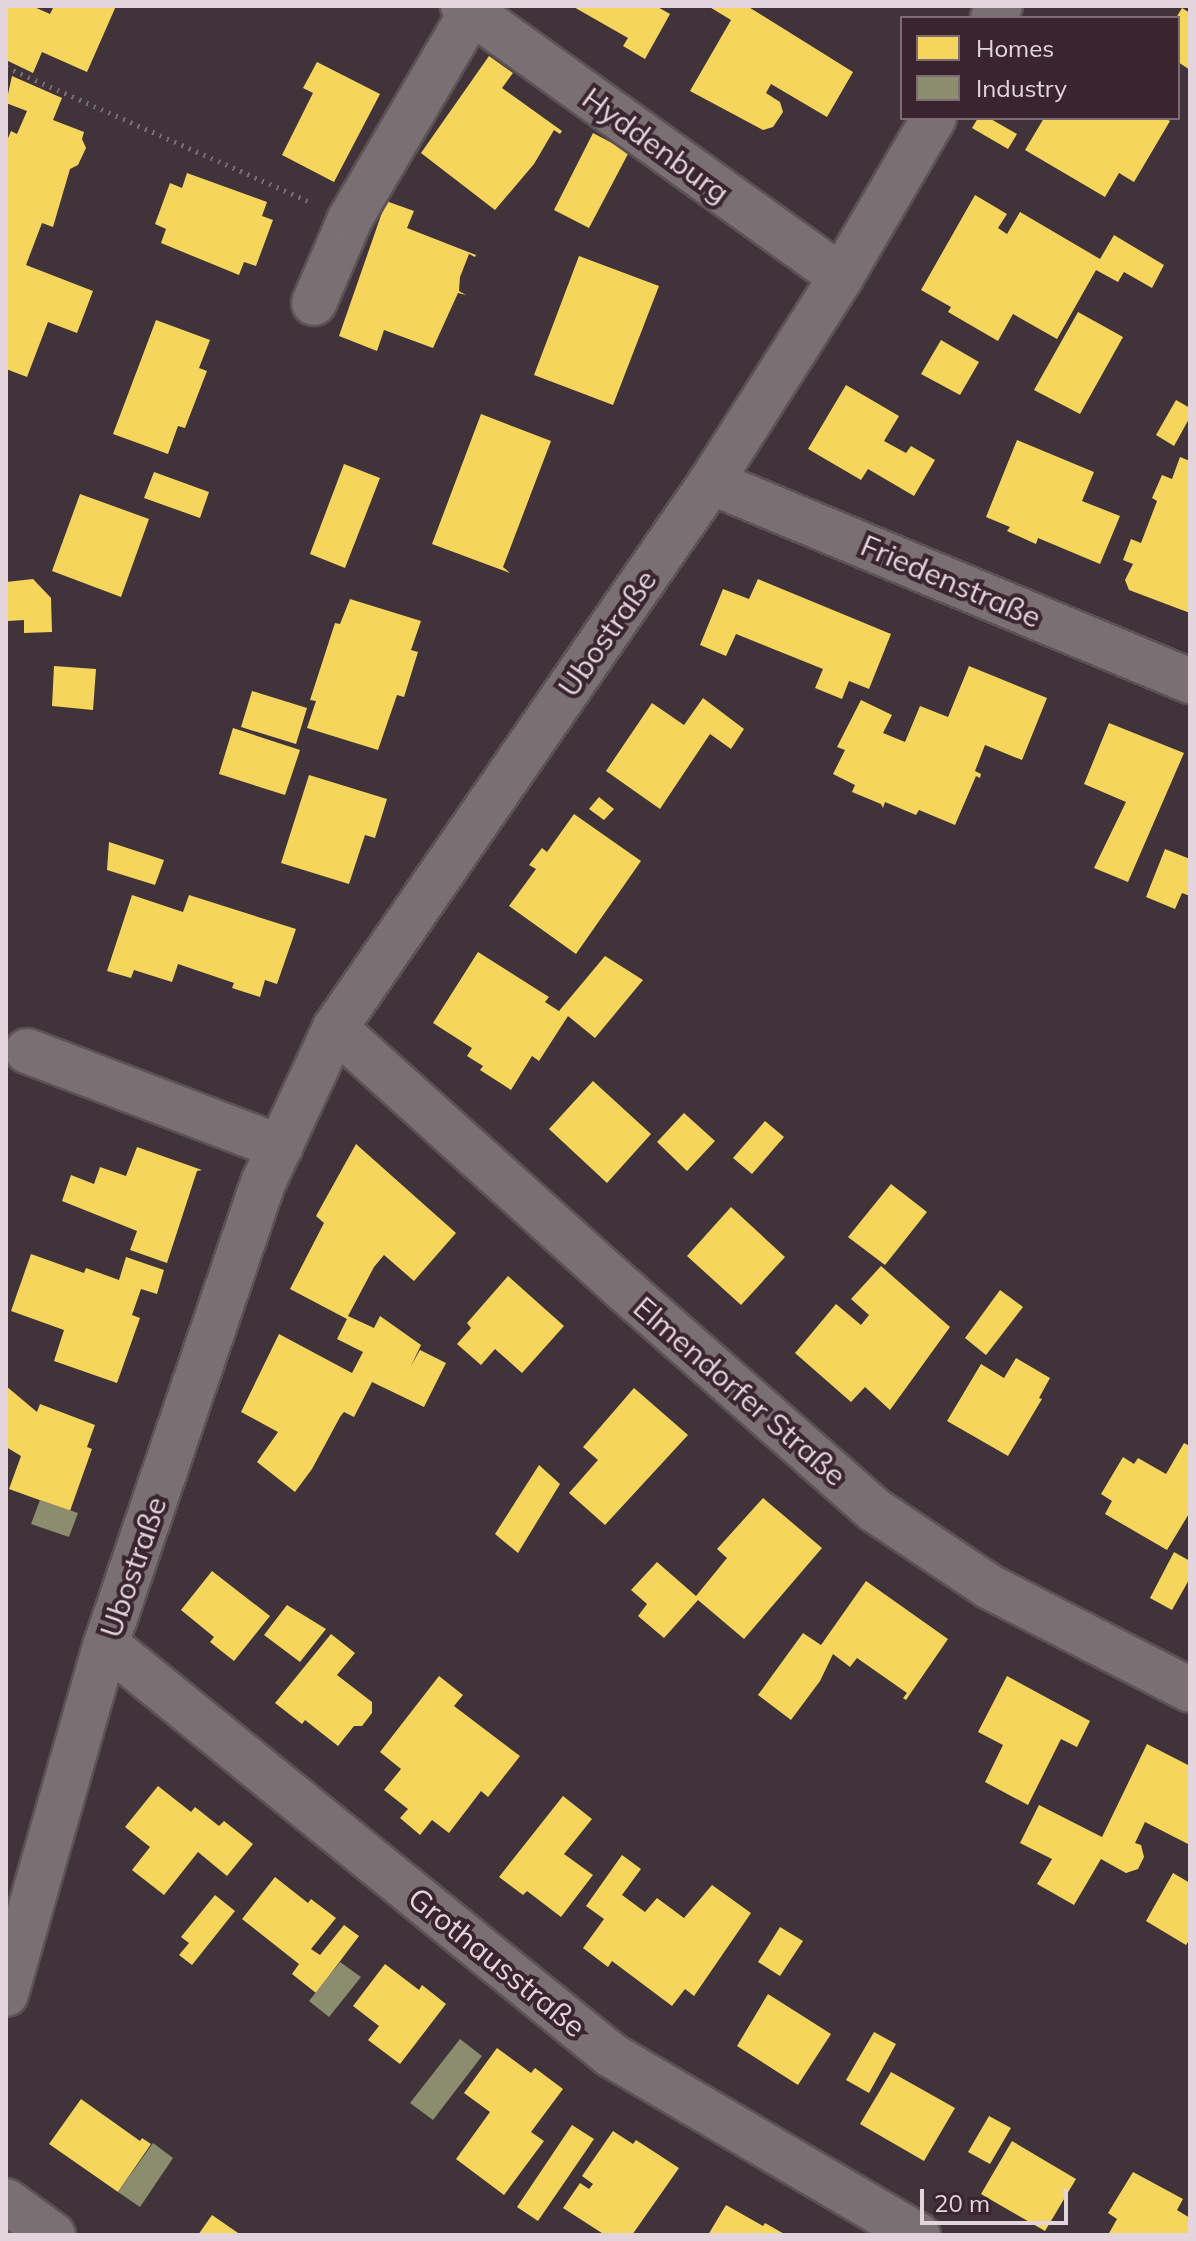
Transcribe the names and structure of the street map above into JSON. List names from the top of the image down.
{
  "streets": {
    "street": [
      "Hyddenburg",
      "Friedenstraße",
      "Ubostraße",
      "Elmendorfer Straße",
      "Grothausstraße"
    ]
  },
  "crossings": [
    ["Hyddenburg", "Ubostraße"],
    ["Friedenstraße", "Ubostraße"],
    ["Ubostraße", "Elmendorfer Straße"],
    ["Ubostraße", "Grothausstraße"]
  ],
  "legend": ["Homes", "Industry"],
  "scale_bar": "20 m"
}
